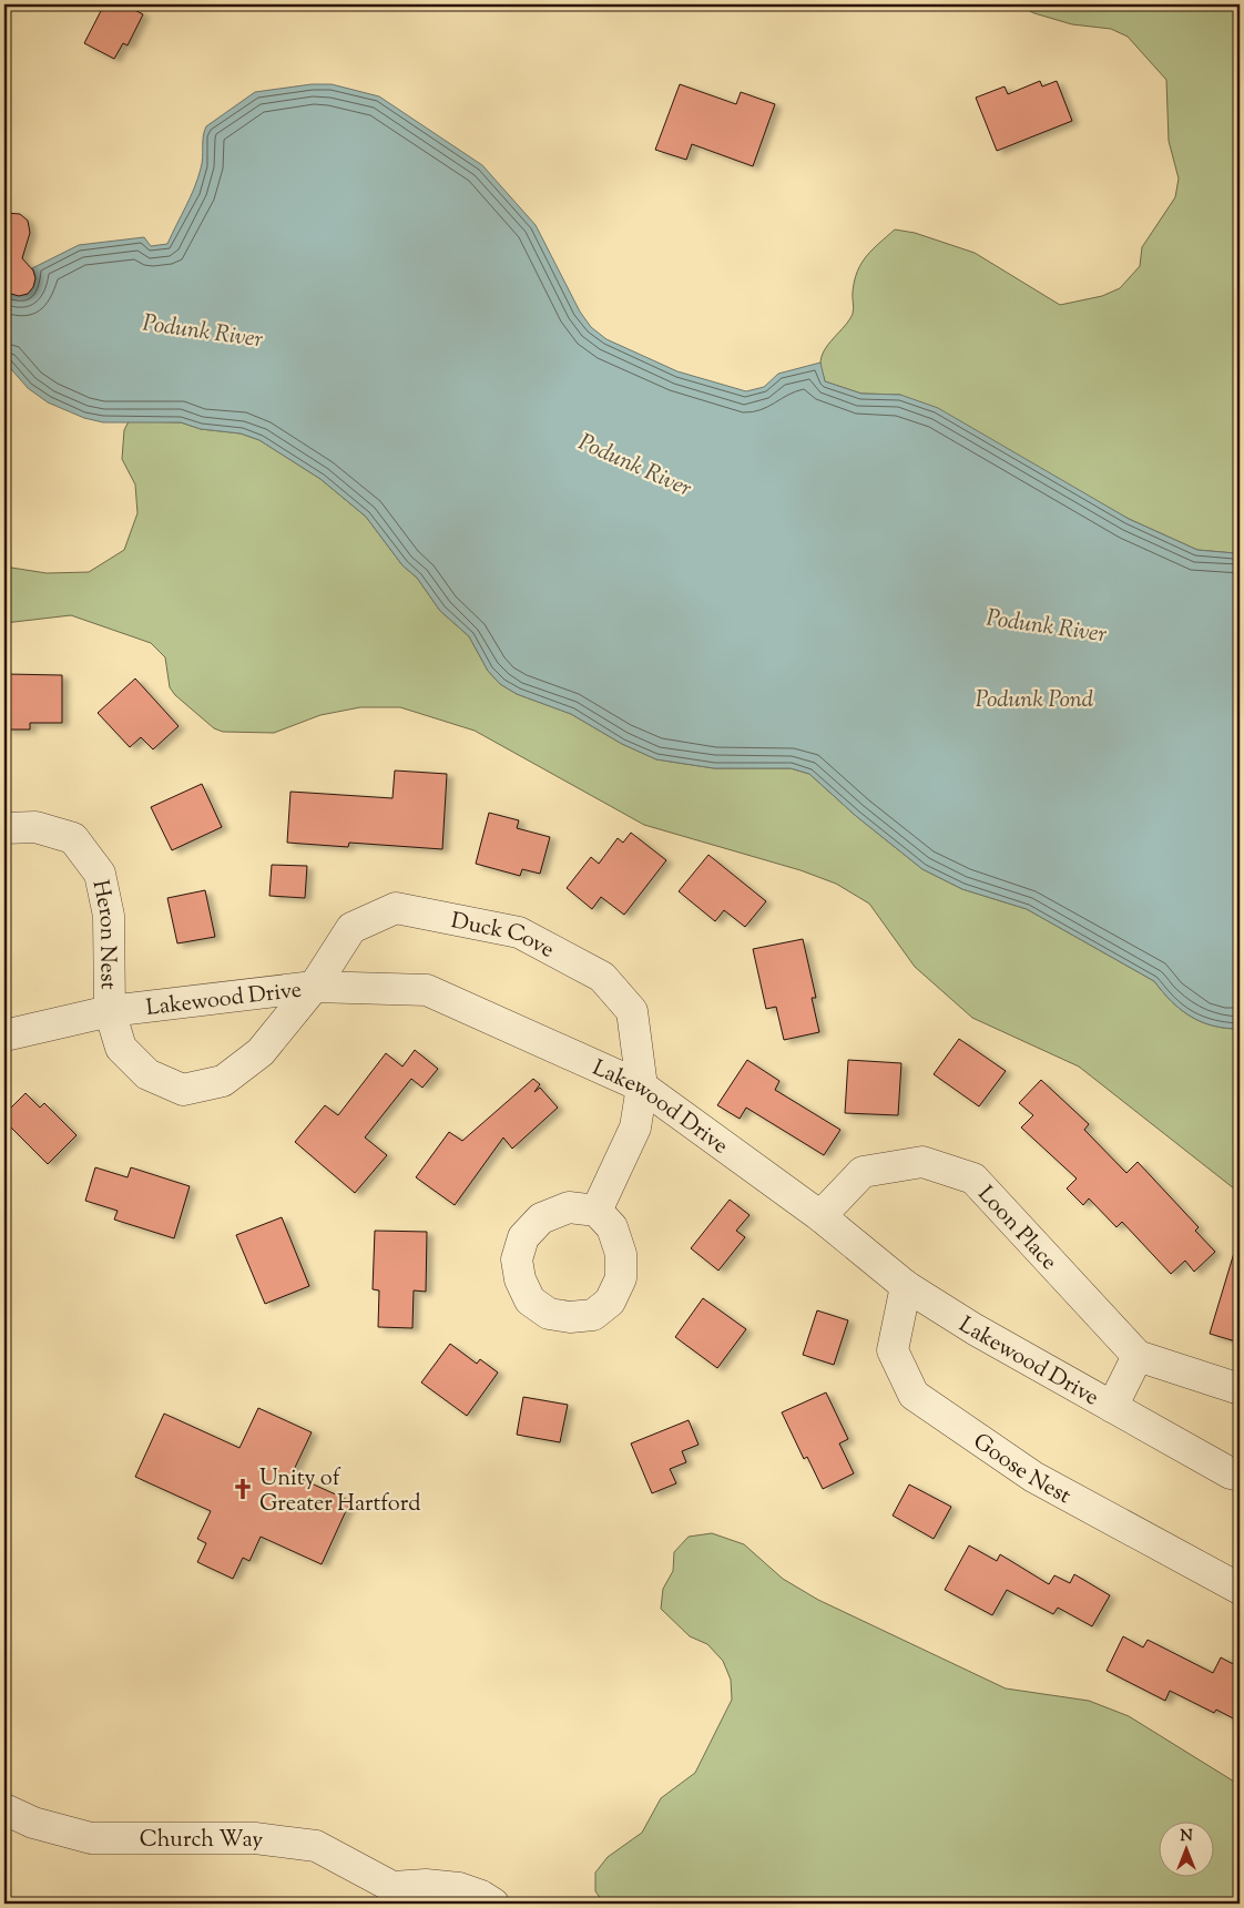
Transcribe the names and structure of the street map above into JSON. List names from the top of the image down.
{
  "streets": {
    "street": [
      "Heron Nest",
      "Duck Cove",
      "Lakewood Drive",
      "Loon Place",
      "Goose Nest",
      "Church Way"
    ]
  },
  "crossings": [
    ["Heron Nest", "Duck Cove"],
    ["Heron Nest", "Lakewood Drive"],
    ["Duck Cove", "Lakewood Drive"],
    ["Lakewood Drive", "Loon Place"],
    ["Lakewood Drive", "Goose Nest"]
  ],
  "water": ["Podunk River", "Podunk Pond"],
  "places": {
    "church": ["Unity of Greater Hartford"]
  },
  "north": "top"
}
